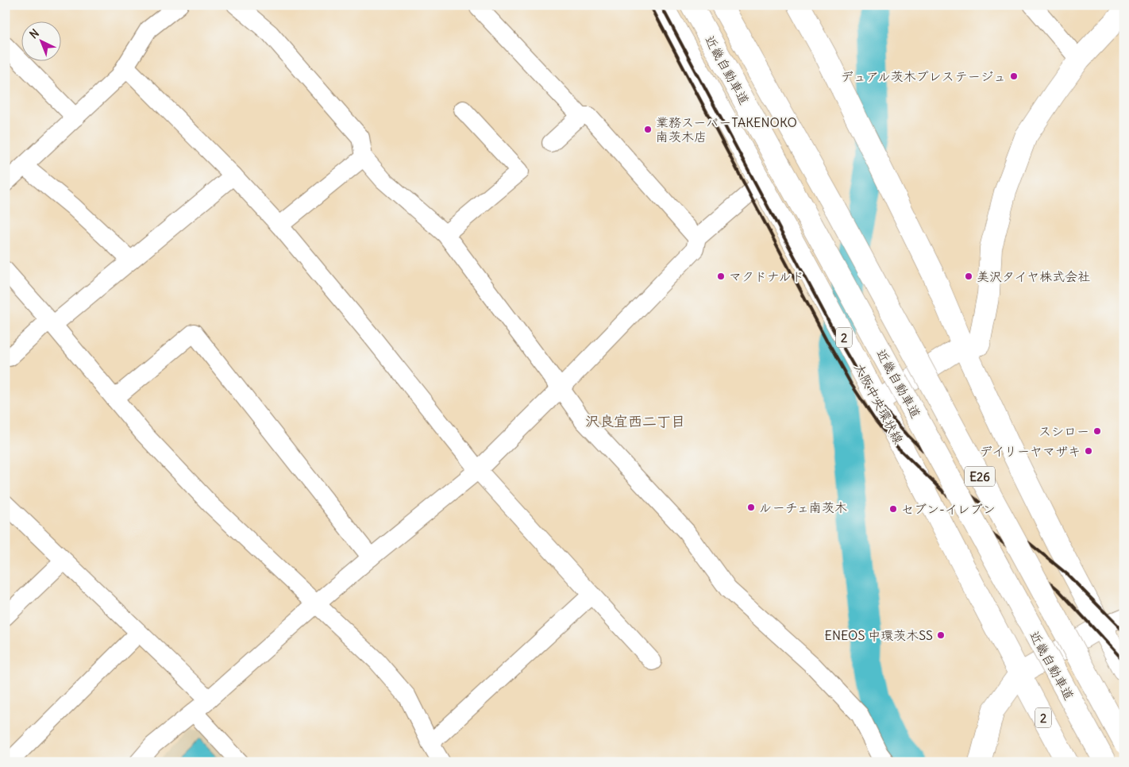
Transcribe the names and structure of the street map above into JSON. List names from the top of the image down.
{
  "streets": {
    "main road": [
      "近畿自動車道",
      "2",
      "大阪中央環状線",
      "E26"
    ]
  },
  "districts": ["沢良宜西二丁目"],
  "places": [
    "デュアル茨木プレステージュ",
    "業務スーパーTAKENOKO 南茨木店",
    "マクドナルド",
    "美沢タイヤ株式会社",
    "スシロー",
    "デイリーヤマザキ",
    "ルーチェ南茨木",
    "セブン-イレブン",
    "ENEOS 中環茨木SS"
  ],
  "north": "top left"
}
